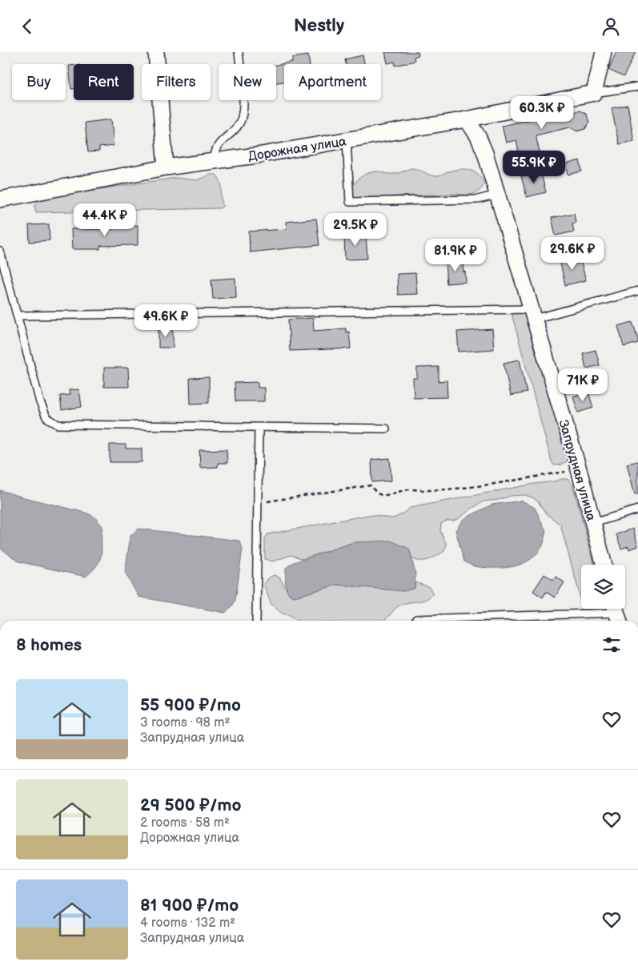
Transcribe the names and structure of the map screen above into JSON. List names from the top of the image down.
{
  "streets": {
    "street": ["Дорожная улица", "Запрудная улица"]
  },
  "crossings": [
    ["Дорожная улица", "Запрудная улица"]
  ],
  "page": {
    "header": "Nestly",
    "chip": [
      "Buy",
      "Rent",
      "Filters",
      "New",
      "Apartment"
    ],
    "price": [
      "60.3K ₽",
      "55.9K ₽",
      "44.4K ₽",
      "29.5K ₽",
      "29.6K ₽",
      "81.9K ₽",
      "49.6K ₽",
      "71K ₽"
    ],
    "heading": "8 homes",
    "list": [
      {
        "name": "55 900 ₽/mo",
        "note": "3 rooms · 98 m² · Запрудная улица"
      },
      {
        "name": "29 500 ₽/mo",
        "note": "2 rooms · 58 m² · Дорожная улица"
      },
      {
        "name": "81 900 ₽/mo",
        "note": "4 rooms · 132 m² · Запрудная улица"
      }
    ]
  }
}
